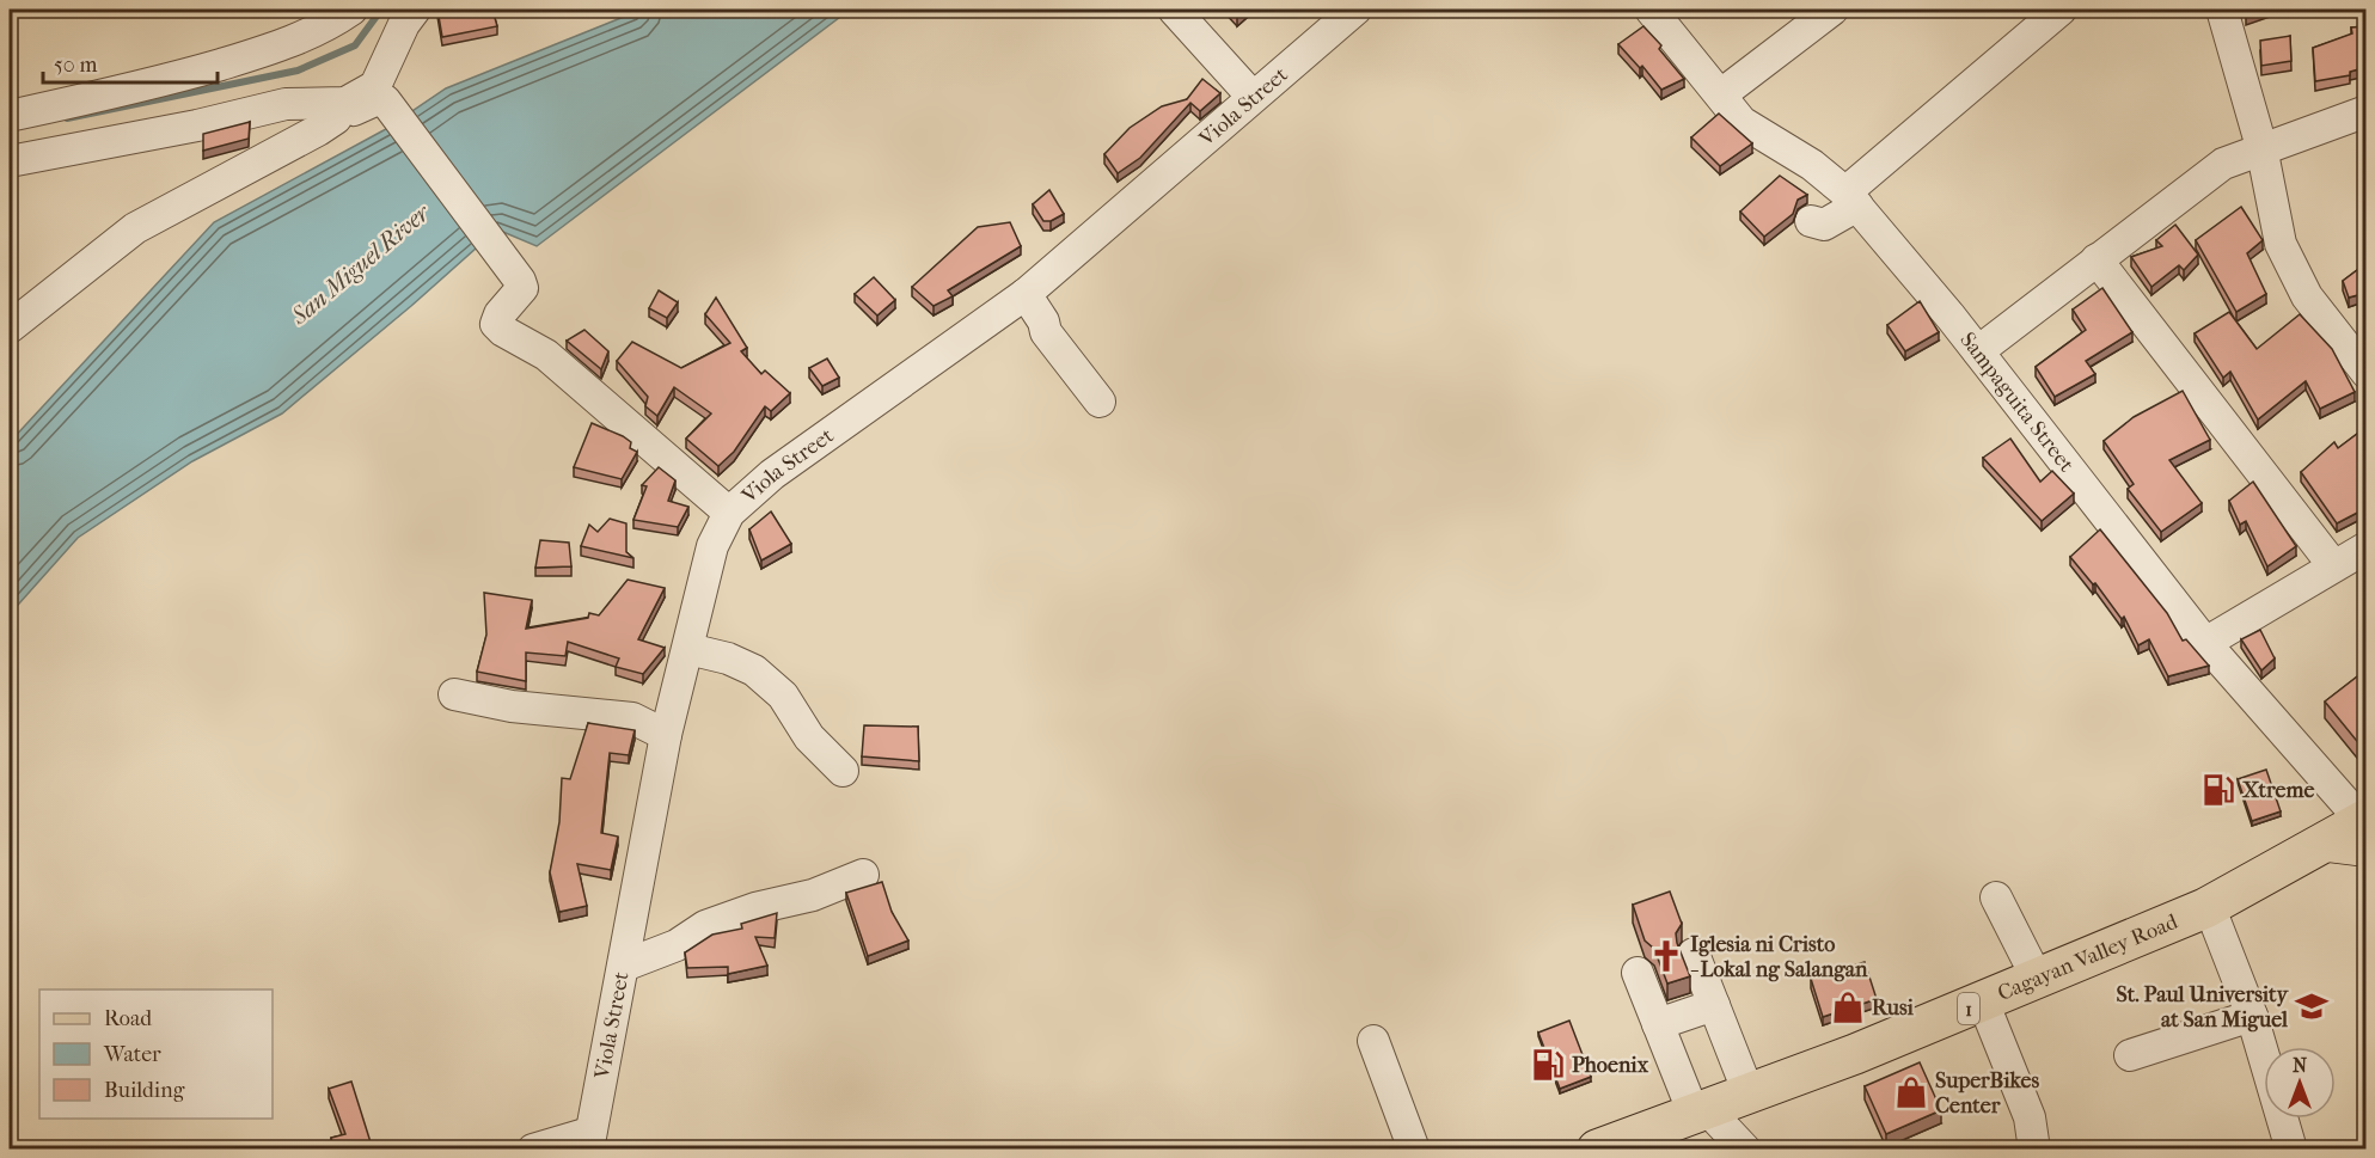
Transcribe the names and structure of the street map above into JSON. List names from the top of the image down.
{
  "streets": {
    "highway": ["Cagayan Valley Road", "1"],
    "street": ["Viola Street", "Sampaguita Street"]
  },
  "crossings": [
    ["Sampaguita Street", "Cagayan Valley Road"]
  ],
  "water": ["San Miguel River"],
  "places": {
    "fuel station": ["Xtreme", "Phoenix"],
    "church": ["Iglesia ni Cristo - Lokal ng Salangan"],
    "school or university": ["St. Paul University at San Miguel"],
    "shop": ["Rusi", "SuperBikes Center"]
  },
  "legend": ["Road", "Water", "Building"],
  "scale_bar": "50 m",
  "north": "top"
}
